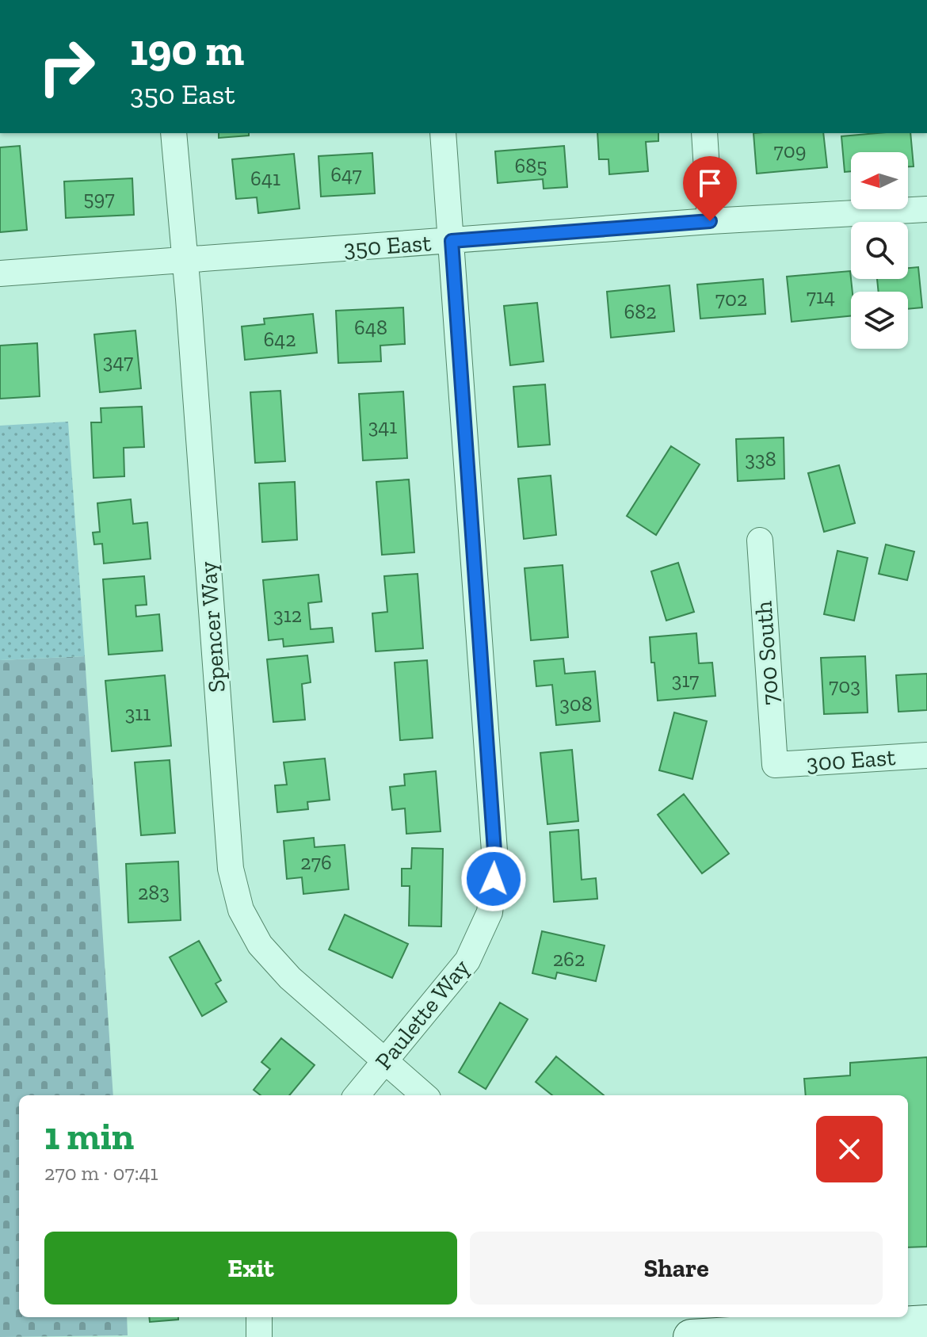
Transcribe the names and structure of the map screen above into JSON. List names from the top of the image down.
{
  "streets": {
    "street": [
      "350 East",
      "Spencer Way",
      "700 South",
      "300 East",
      "Paulette Way"
    ]
  },
  "crossings": [
    ["350 East", "Spencer Way"],
    ["350 East", "Paulette Way"],
    ["Spencer Way", "Paulette Way"],
    ["700 South", "300 East"]
  ],
  "house_numbers": [
    "709",
    "685",
    "647",
    "641",
    "597",
    "714",
    "702",
    "682",
    "648",
    "642",
    "347",
    "341",
    "338",
    "312",
    "317",
    "703",
    "308",
    "311",
    "276",
    "283",
    "262"
  ],
  "north": "left",
  "page": {
    "turn": ["190 m", "350 East"],
    "heading": ["1 min", "270 m · 07:41"],
    "buttons": ["Exit", "Share"]
  }
}
